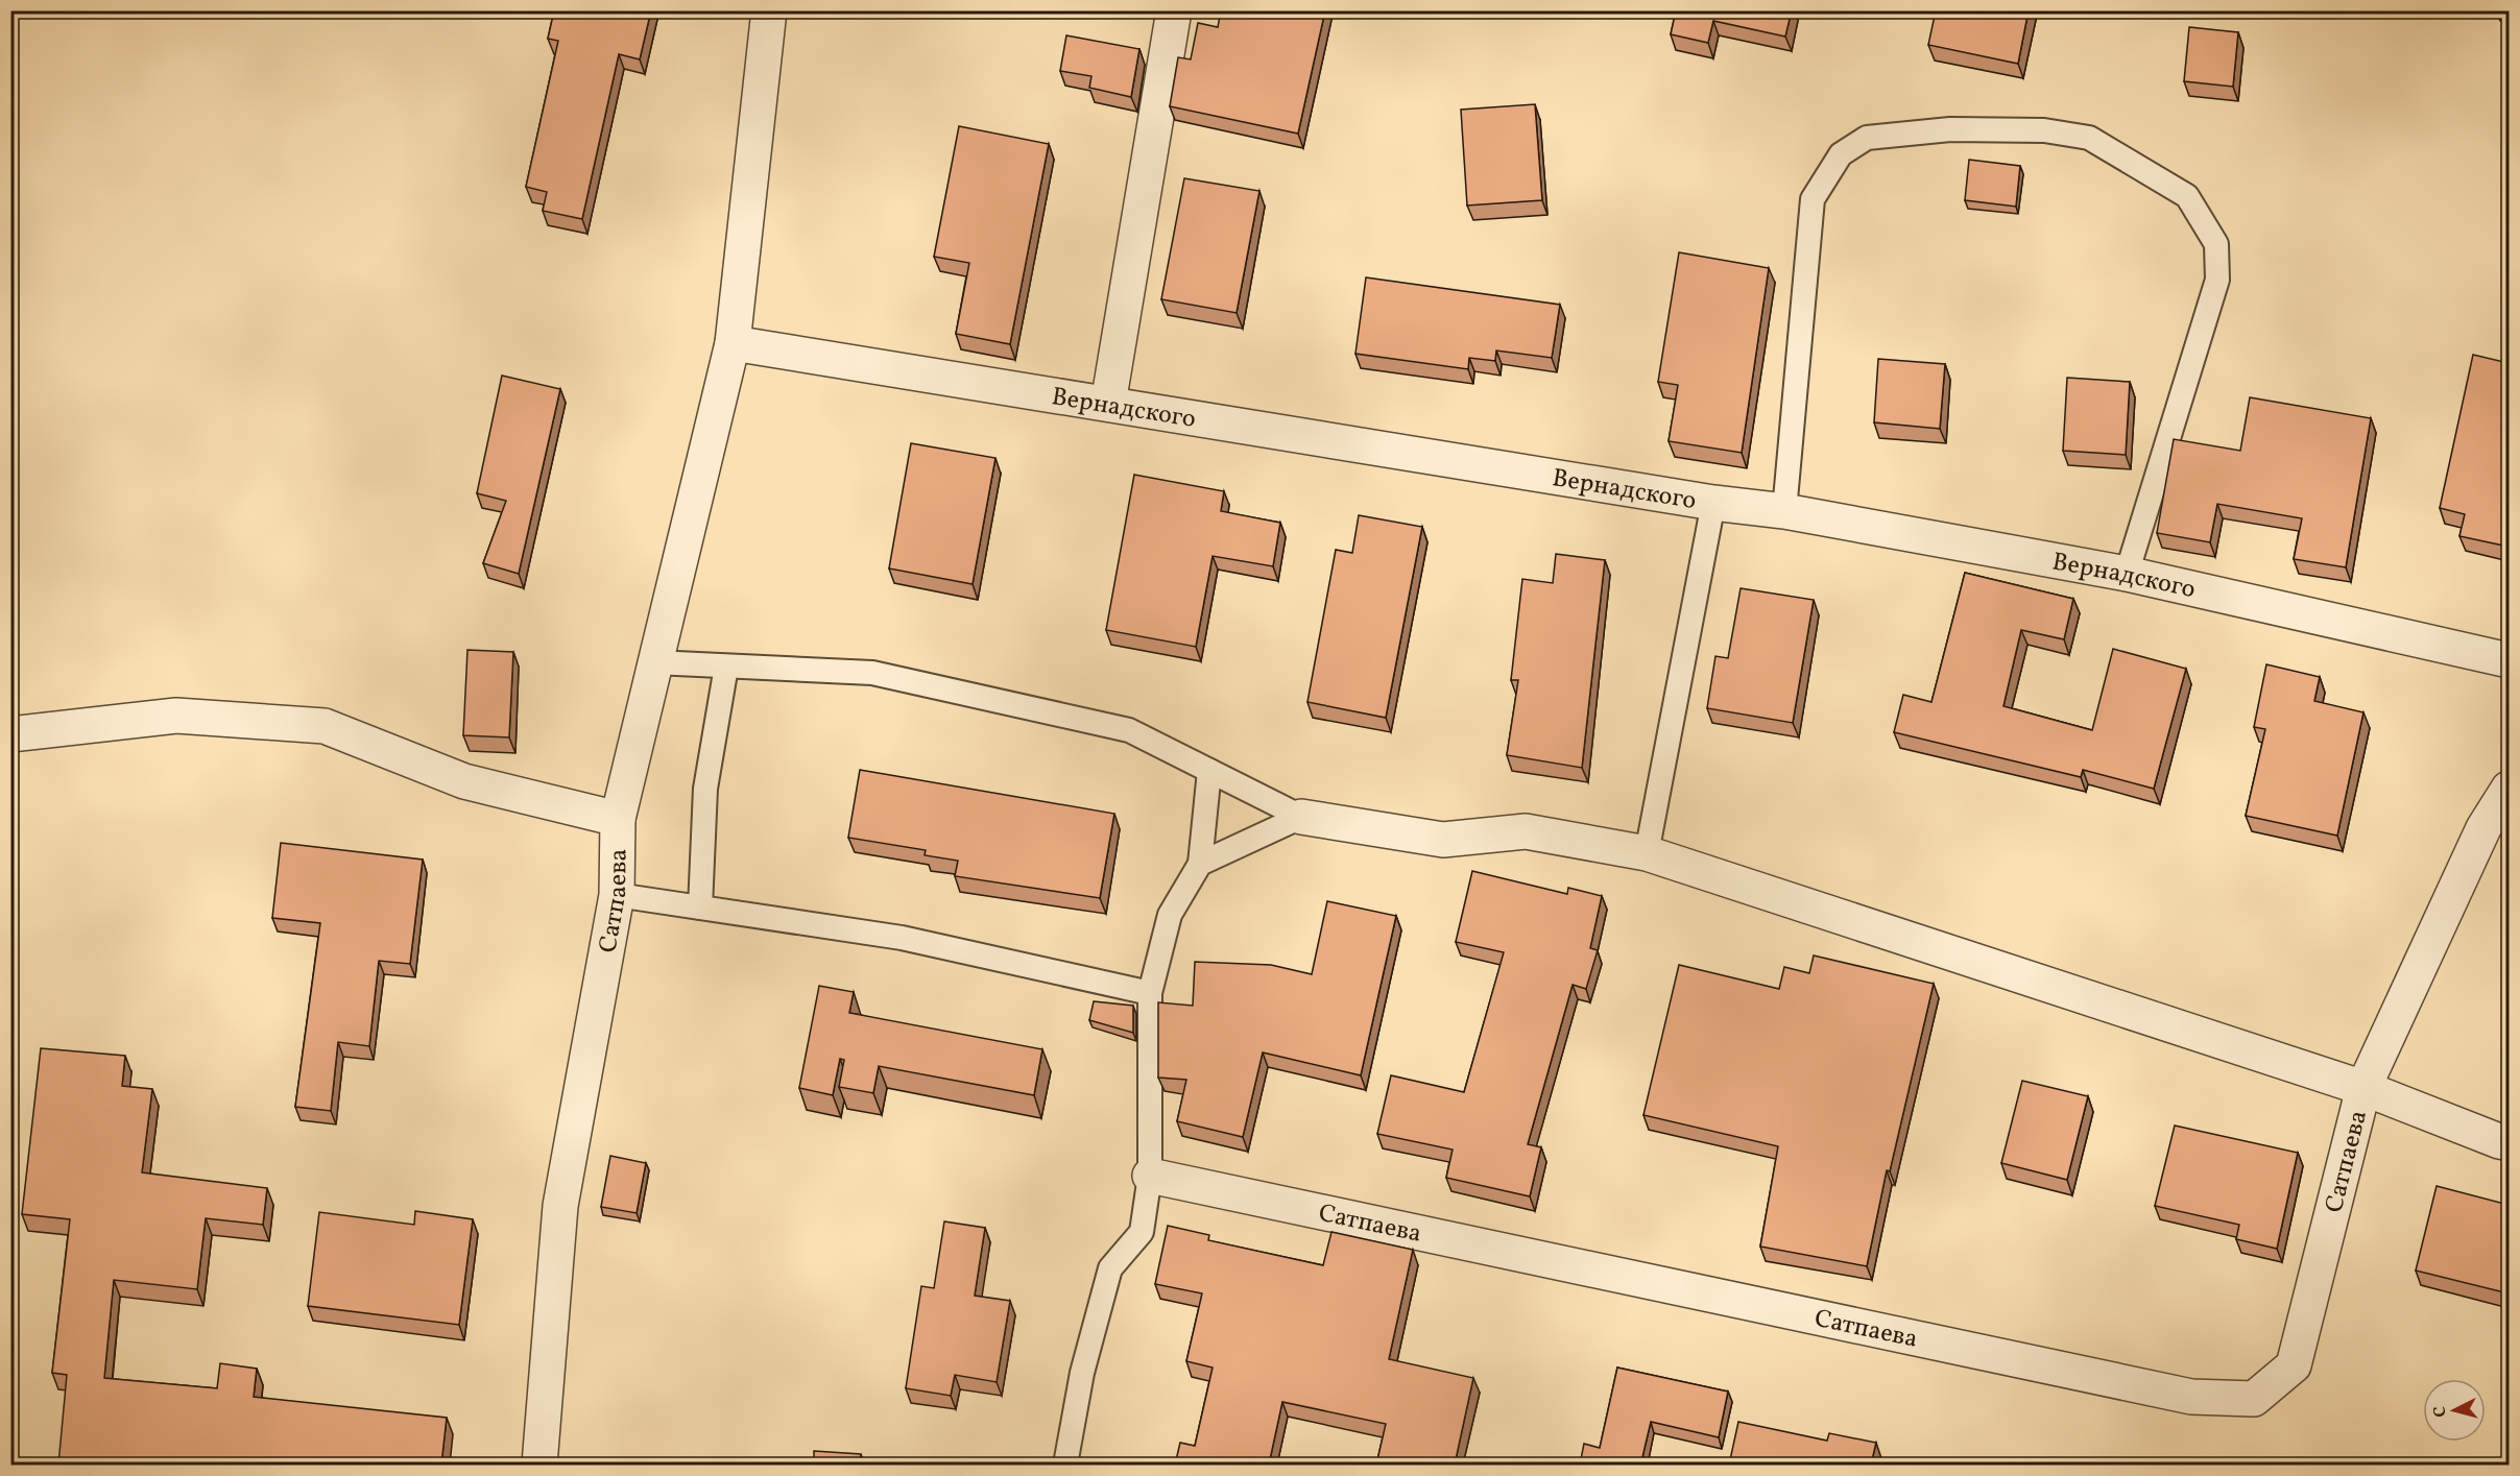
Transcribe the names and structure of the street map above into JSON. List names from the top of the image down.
{
  "streets": {
    "street": ["Вернадского", "Сатпаева"]
  },
  "crossings": [
    ["Вернадского", "Сатпаева"]
  ],
  "north": "left"
}
